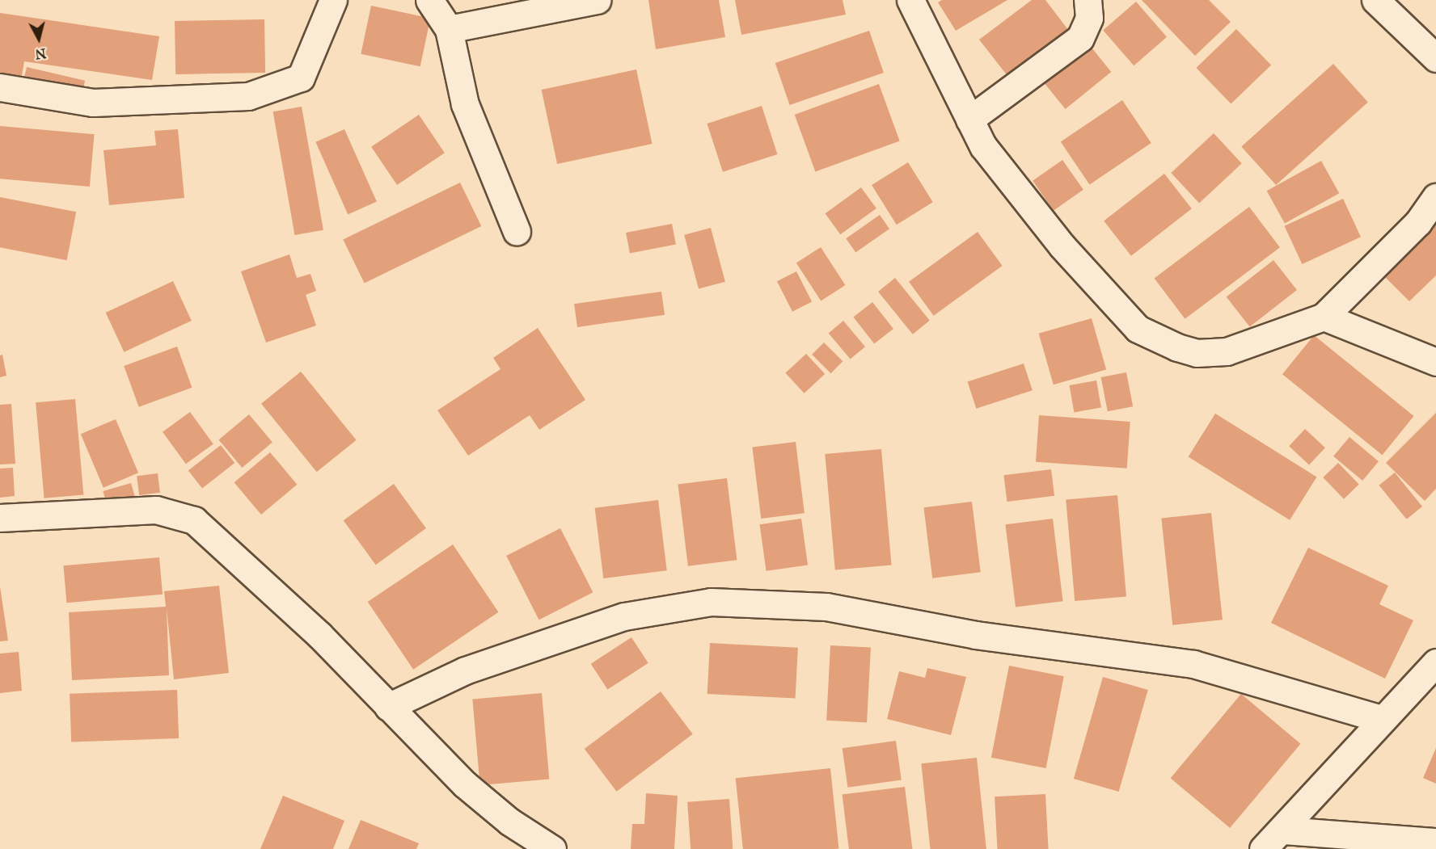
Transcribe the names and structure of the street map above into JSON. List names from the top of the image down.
{
  "north": "bottom"
}
